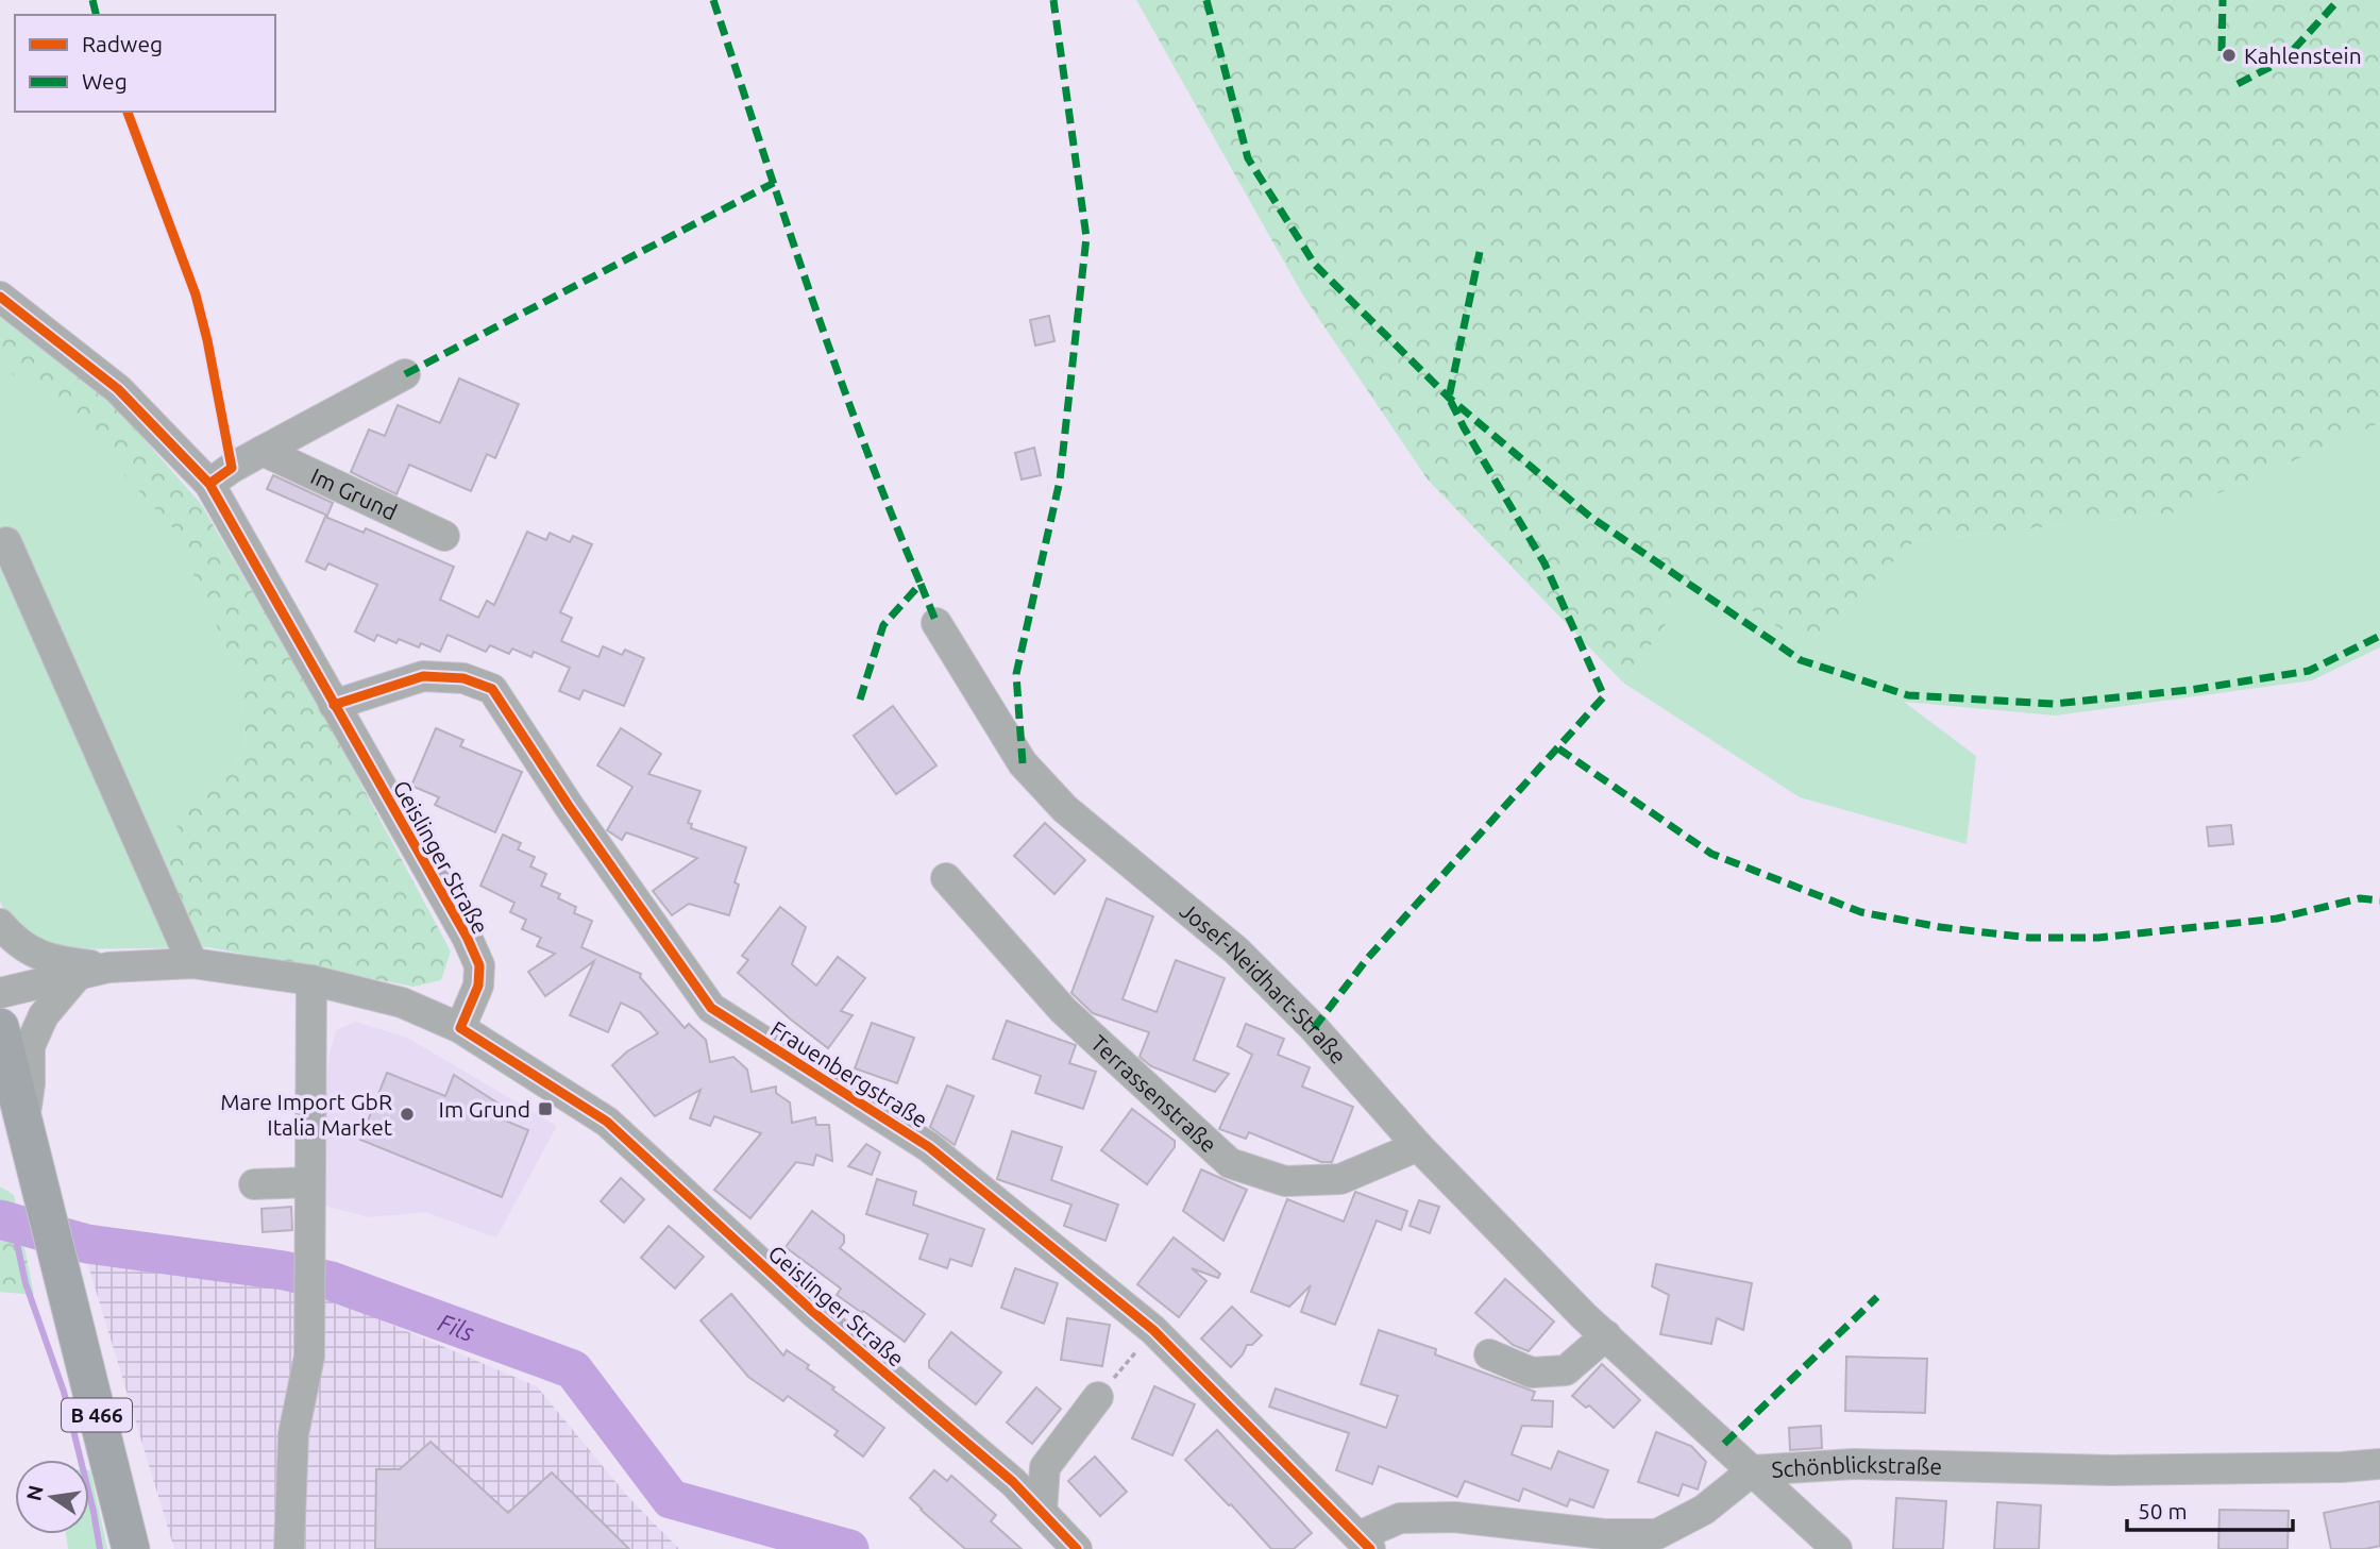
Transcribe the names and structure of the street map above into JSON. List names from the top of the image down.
{
  "streets": {
    "main road": ["B 466"],
    "street": [
      "Im Grund",
      "Geislinger Straße",
      "Josef-Neidhart-Straße",
      "Frauenbergstraße",
      "Terrassenstraße",
      "Schönblickstraße"
    ]
  },
  "crossings": [
    ["Geislinger Straße", "Frauenbergstraße"],
    ["Josef-Neidhart-Straße", "Terrassenstraße"],
    ["Josef-Neidhart-Straße", "Schönblickstraße"],
    ["Frauenbergstraße", "Schönblickstraße"]
  ],
  "water": ["Fils"],
  "places": {
    "other": ["Kahlenstein", "Mare Import GbR Italia Market"],
    "transit": ["Im Grund"]
  },
  "legend": ["Radweg", "Weg"],
  "scale_bar": "50 m",
  "north": "left"
}
